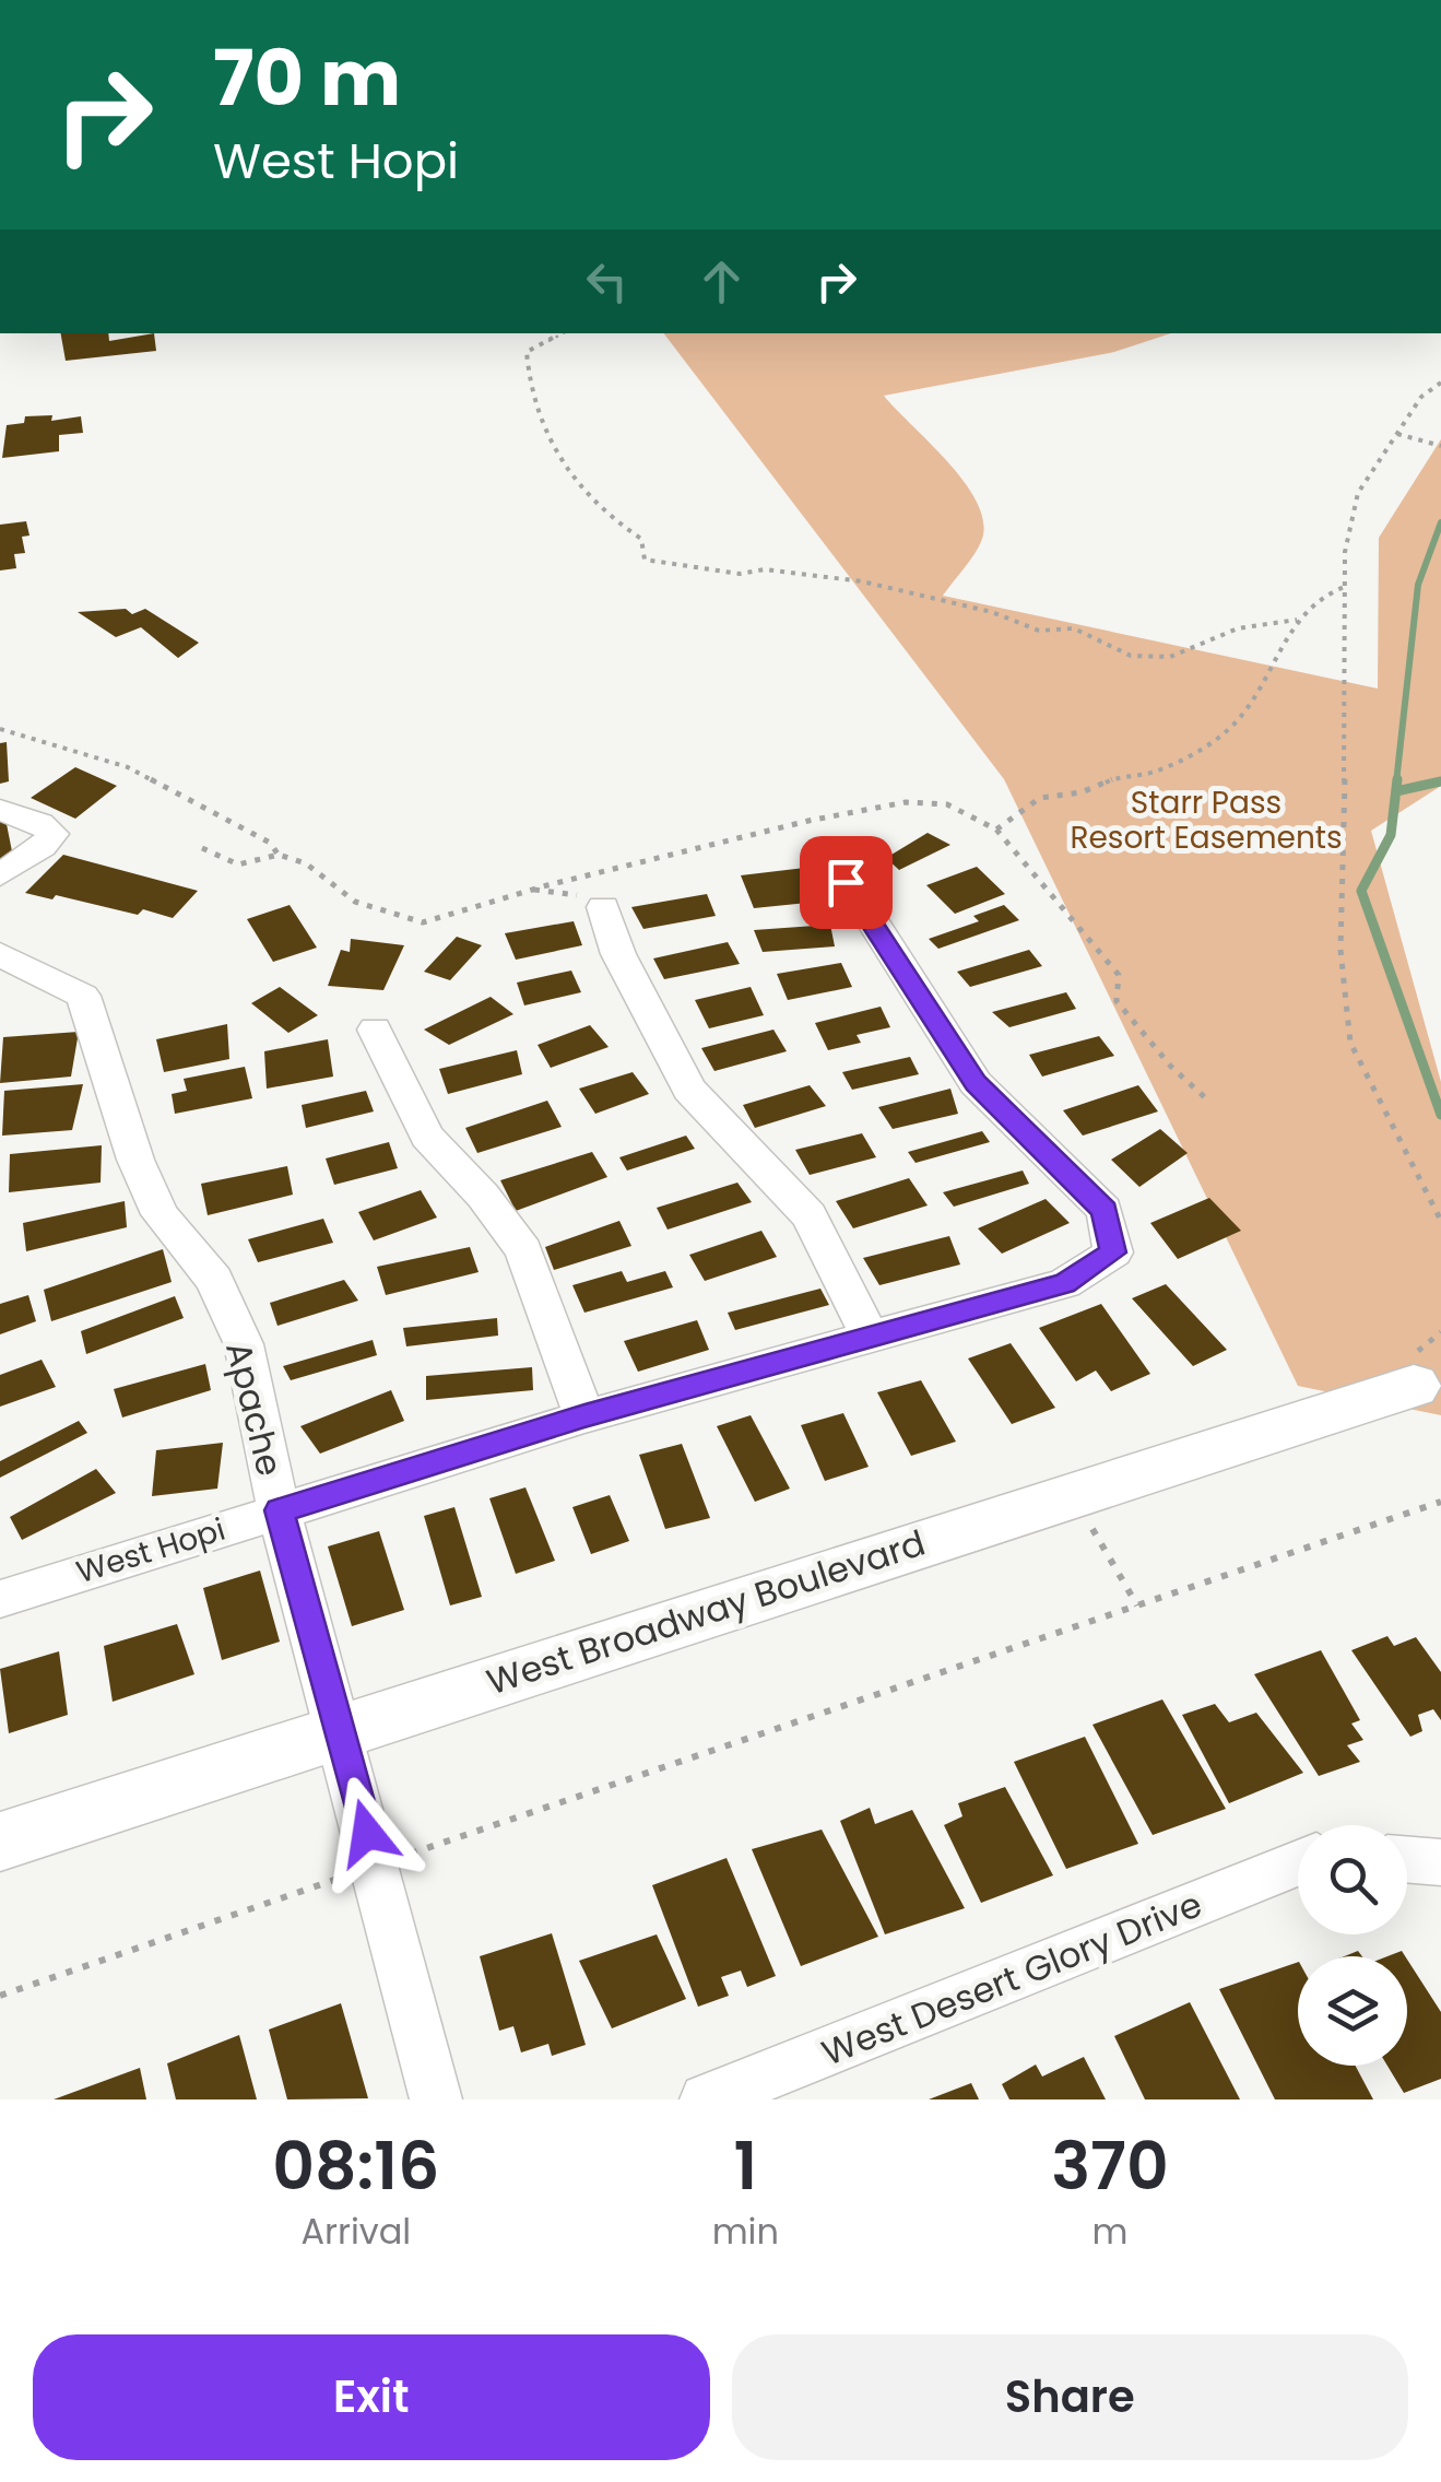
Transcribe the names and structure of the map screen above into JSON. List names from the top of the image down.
{
  "streets": {
    "street": [
      "Apache",
      "West Hopi",
      "West Broadway Boulevard",
      "West Desert Glory Drive"
    ]
  },
  "crossings": [
    ["Apache", "West Hopi"],
    ["Apache", "West Broadway Boulevard"]
  ],
  "parks": ["Starr Pass Resort Easements"],
  "page": {
    "turn": ["70 m", "West Hopi"],
    "eta": [
      "08:16",
      "Arrival",
      "1",
      "min",
      "370",
      "m"
    ],
    "buttons": ["Exit", "Share"]
  }
}
